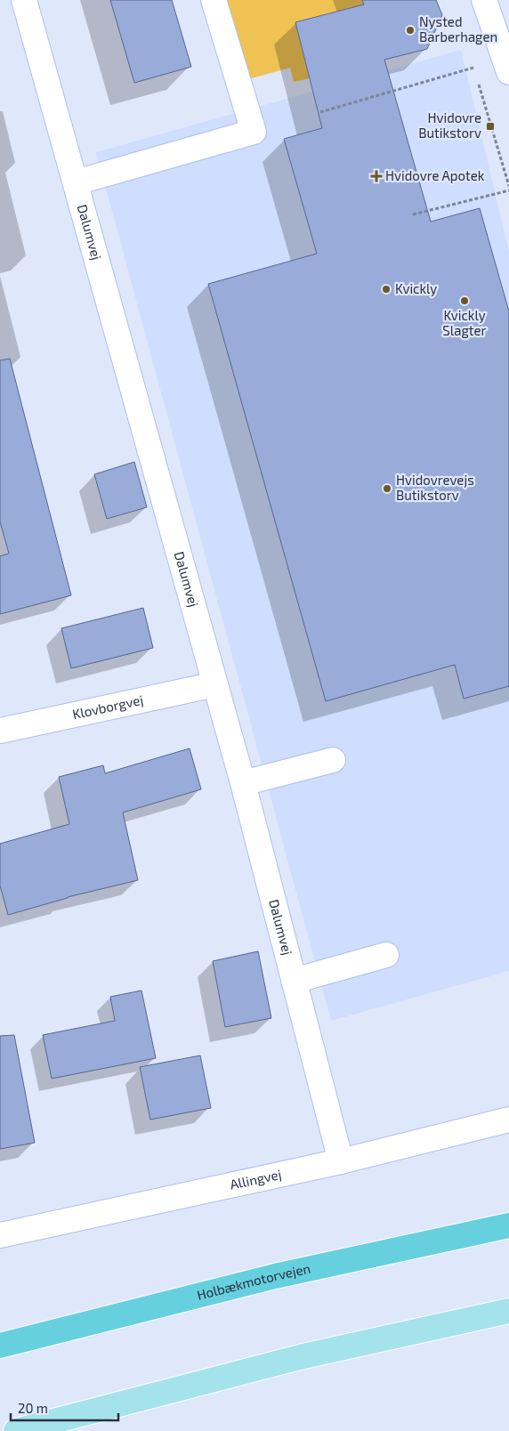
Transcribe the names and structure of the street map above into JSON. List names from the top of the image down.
{
  "streets": {
    "highway": ["Holbækmotorvejen"],
    "street": ["Dalumvej", "Klovborgvej", "Allingvej"]
  },
  "crossings": [
    ["Dalumvej", "Klovborgvej"],
    ["Dalumvej", "Allingvej"]
  ],
  "places": {
    "other": [
      "Nysted Barberhagen",
      "Kvickly",
      "Kvickly Slagter",
      "Hvidovrevejs Butikstorv"
    ],
    "transit": ["Hvidovre Butikstorv"],
    "health": ["Hvidovre Apotek"]
  },
  "scale_bar": "20 m"
}
